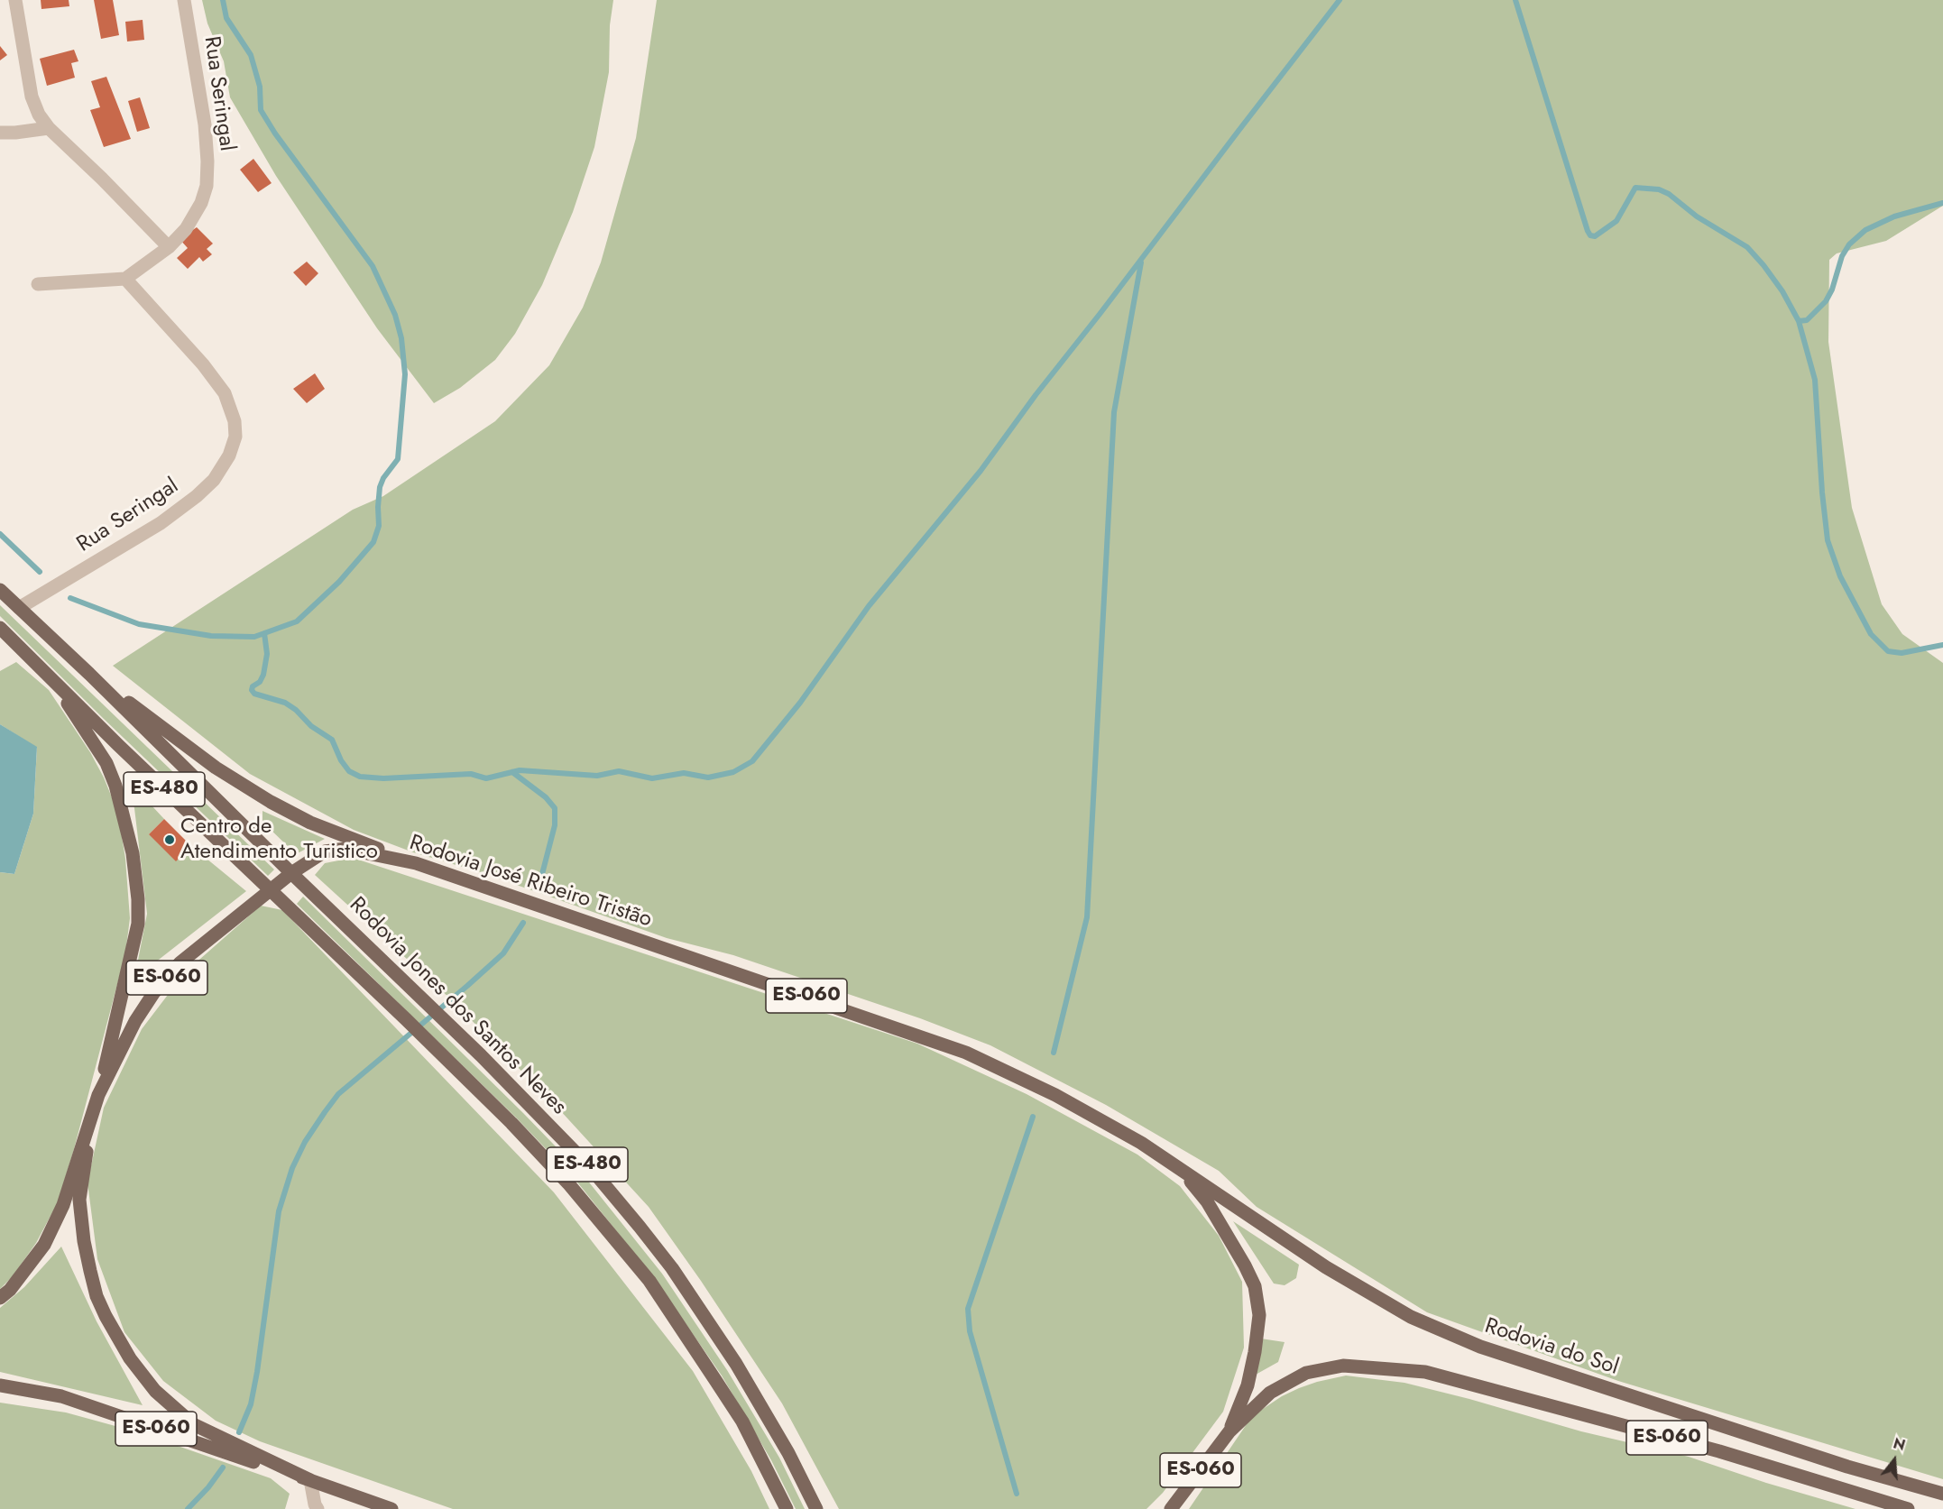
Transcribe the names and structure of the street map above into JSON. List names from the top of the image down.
{
  "streets": {
    "main road": [
      "ES-480",
      "Rodovia José Ribeiro Tristão",
      "ES-060",
      "Rodovia Jones dos Santos Neves",
      "Rodovia do Sol"
    ],
    "street": ["Rua Seringal"]
  },
  "crossings": [
    ["Rua Seringal", "Rodovia Jones dos Santos Neves"],
    ["Rodovia José Ribeiro Tristão", "Rodovia Jones dos Santos Neves"],
    ["Rodovia José Ribeiro Tristão", "Rodovia do Sol"]
  ],
  "places": ["Centro de Atendimento Turistico"],
  "north": "top"
}
